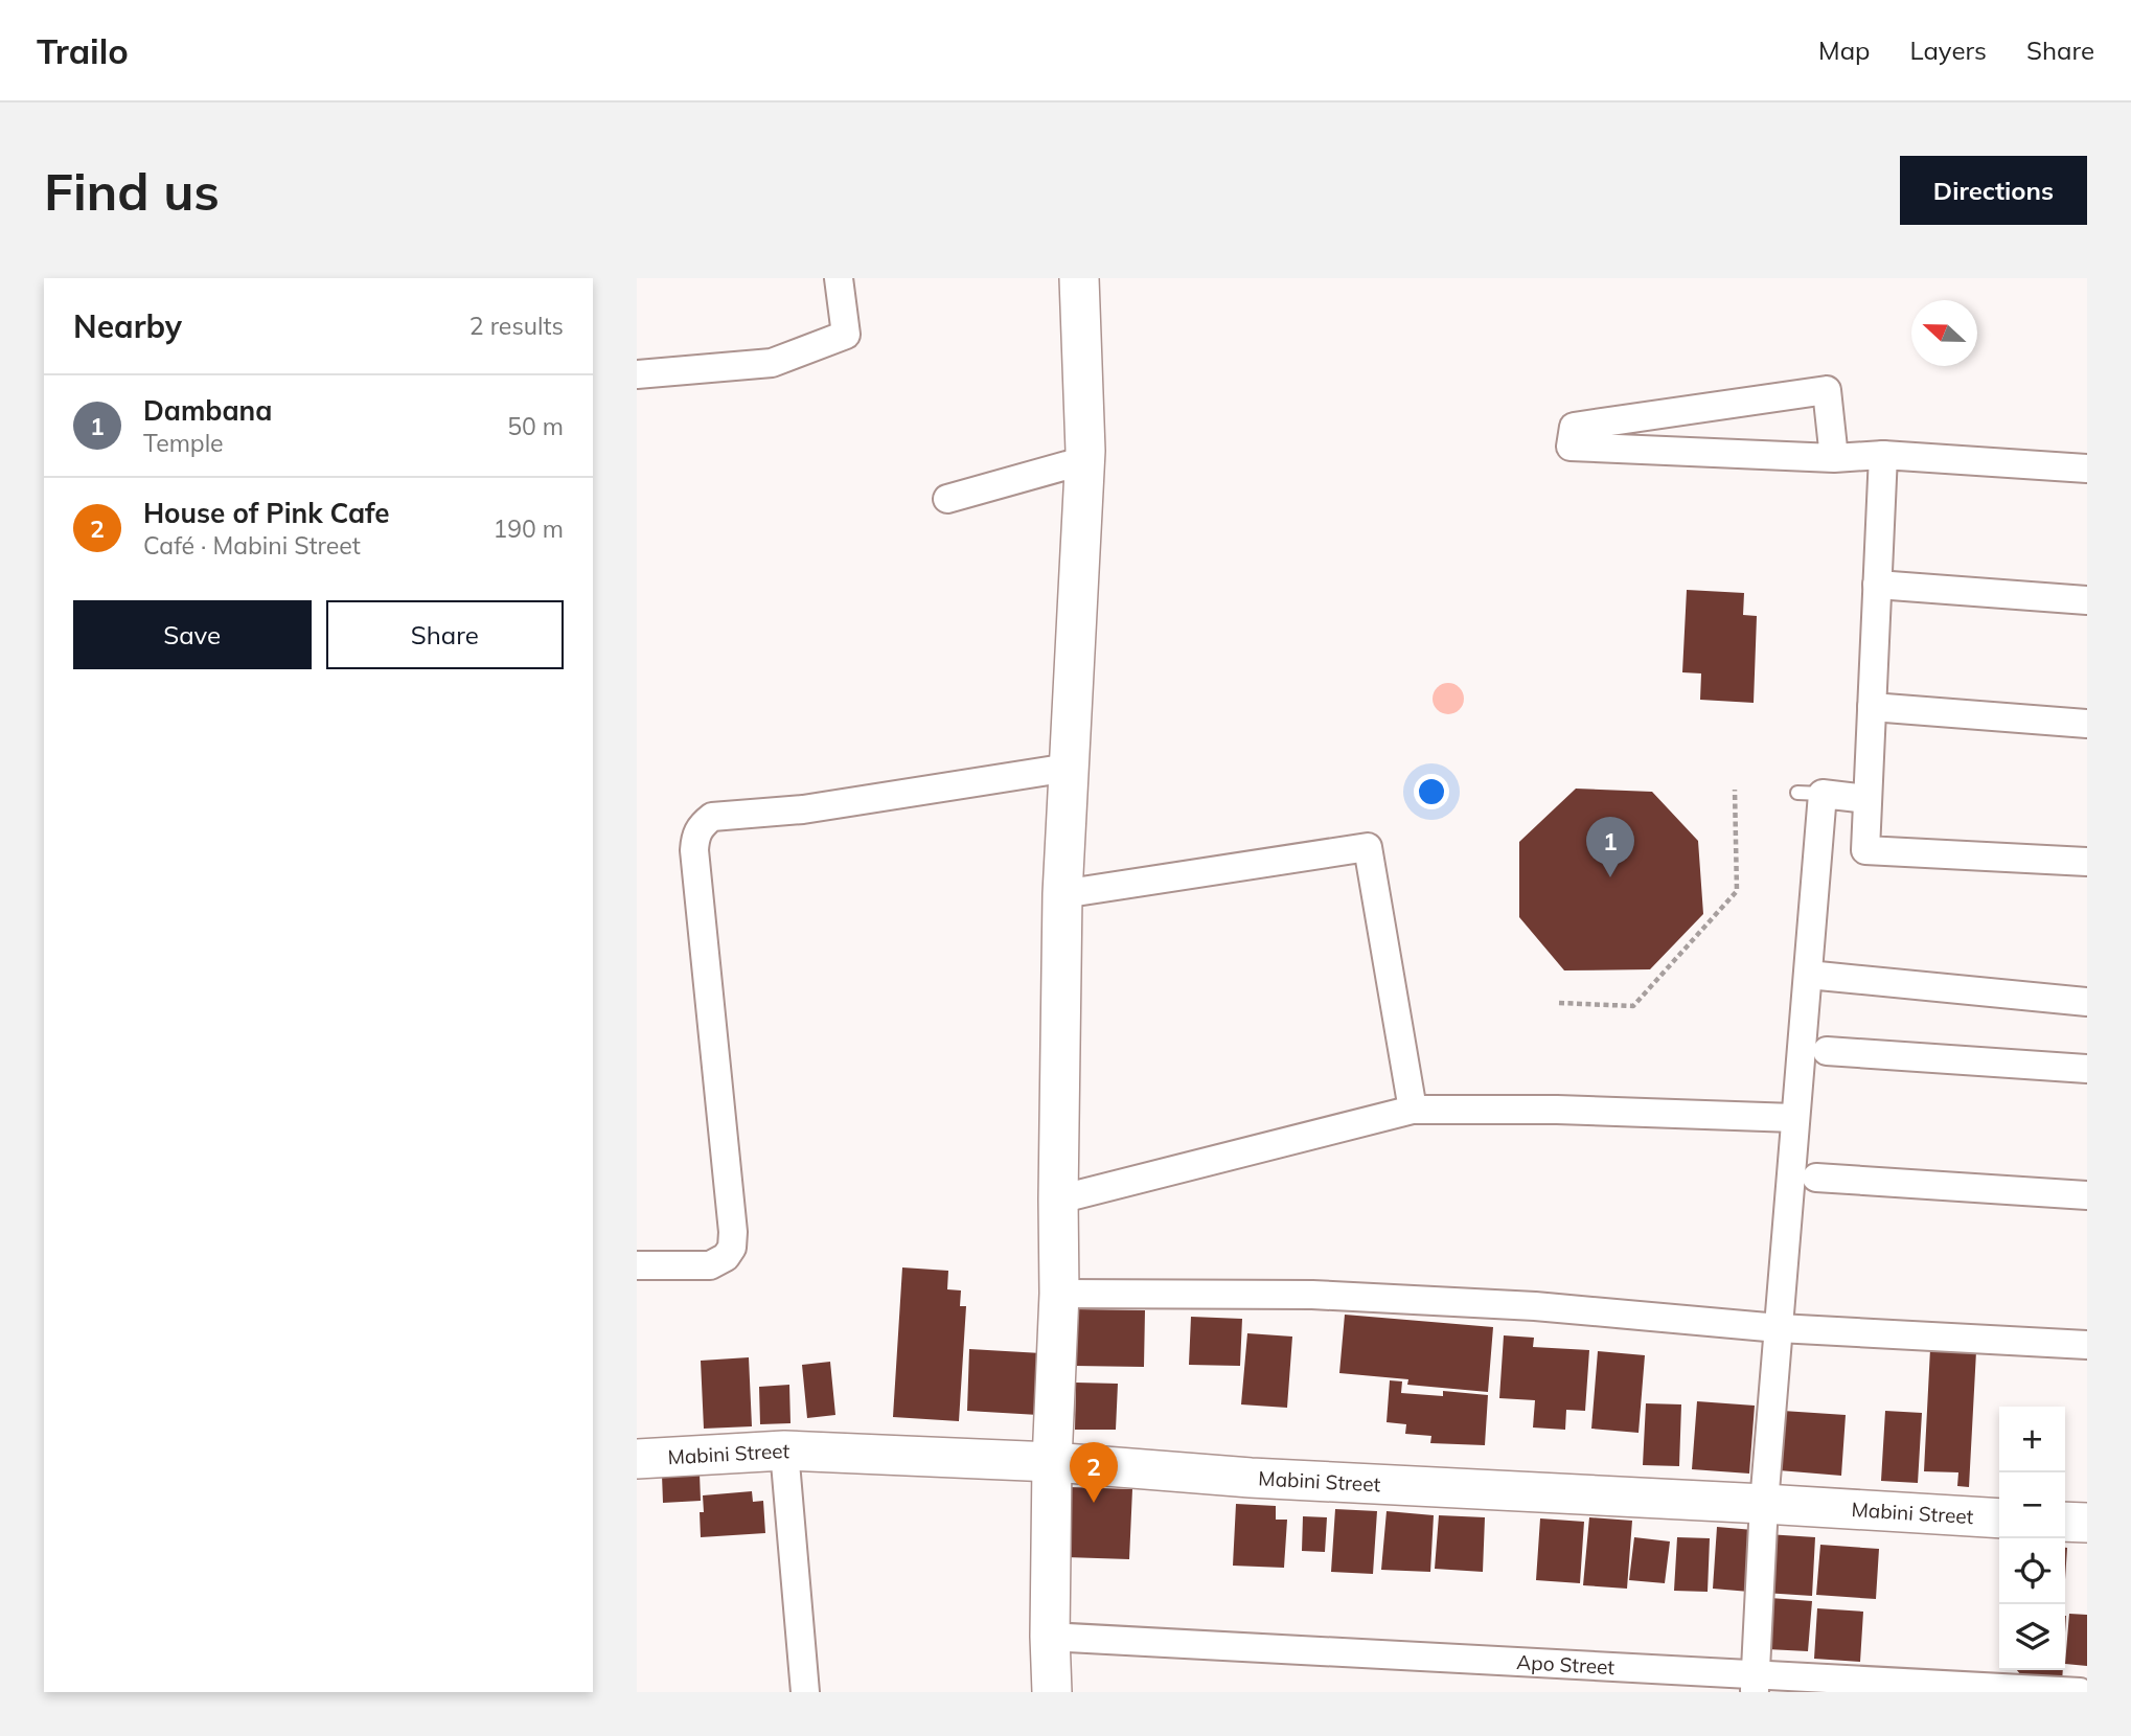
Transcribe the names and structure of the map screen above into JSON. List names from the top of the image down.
{
  "streets": {
    "street": ["Mabini Street", "Apo Street"]
  },
  "north": "left",
  "page": {
    "header": "Trailo",
    "nav": ["Map", "Layers", "Share"],
    "buttons": [
      "Directions",
      ["Save", "Share"]
    ],
    "title": "Find us",
    "heading": ["Nearby", "2 results"],
    "list": [
      {
        "mark": "1",
        "name": "Dambana",
        "note": "Temple",
        "value": "50 m"
      },
      {
        "mark": "2",
        "name": "House of Pink Cafe",
        "note": "Café · Mabini Street",
        "value": "190 m"
      }
    ],
    "pins": ["1", "2"],
    "map_buttons": ["+", "−"]
  }
}
